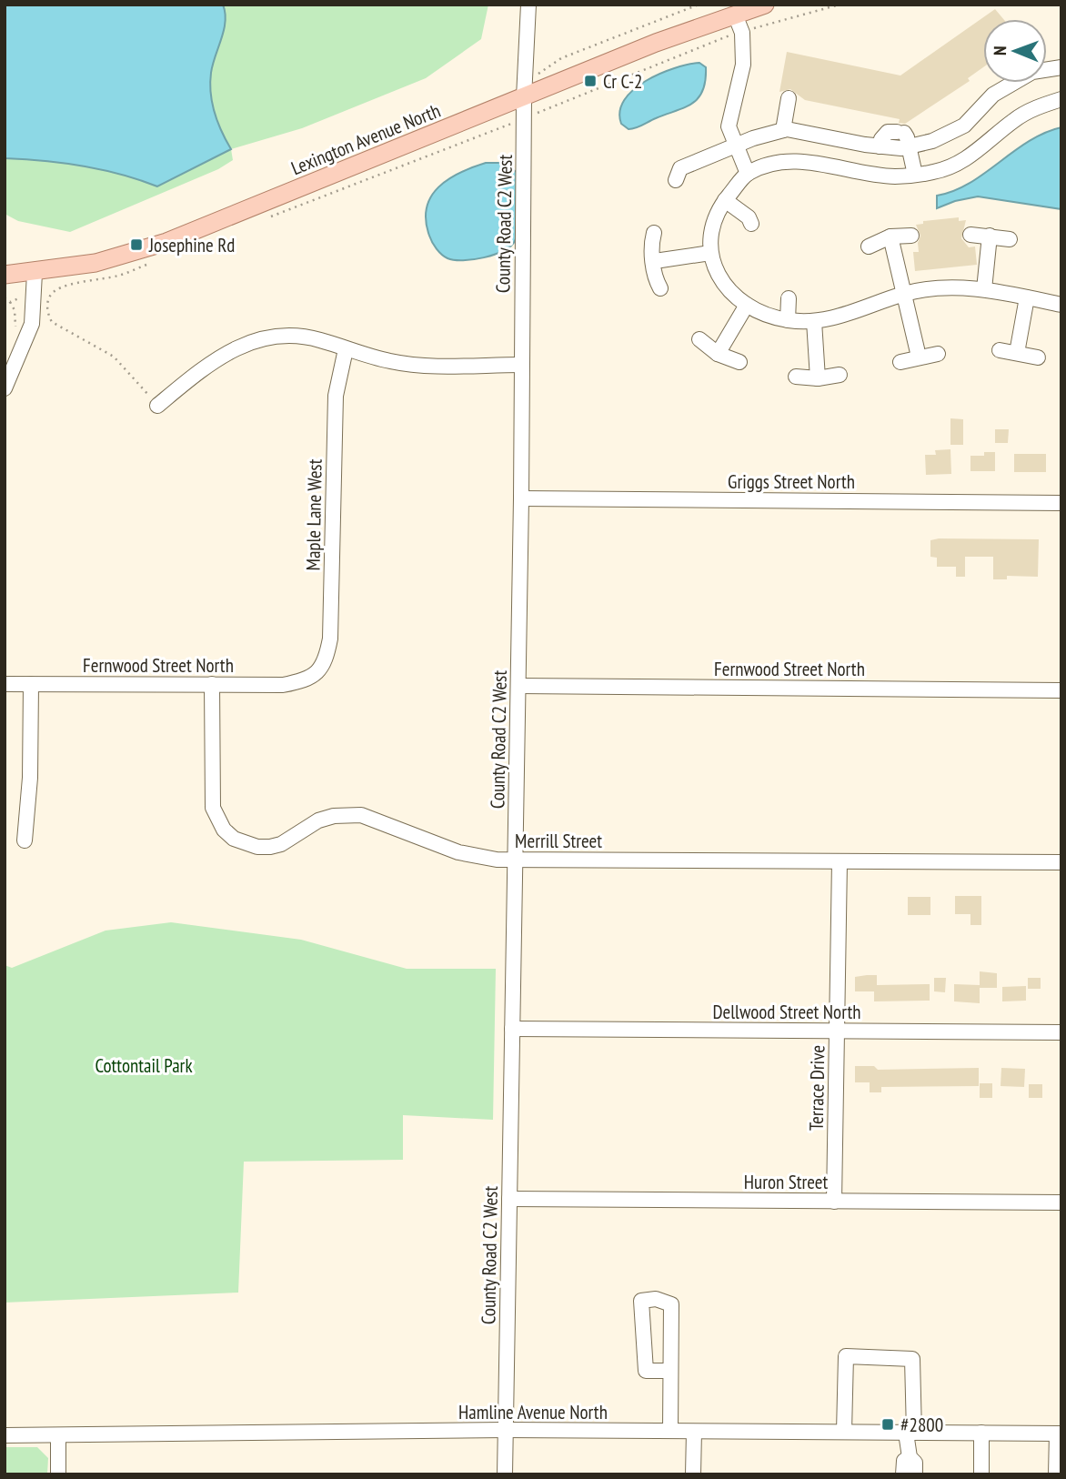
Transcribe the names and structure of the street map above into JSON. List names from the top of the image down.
{
  "streets": {
    "main road": ["Lexington Avenue North"],
    "street": [
      "County Road C2 West",
      "Griggs Street North",
      "Maple Lane West",
      "Fernwood Street North",
      "Merrill Street",
      "Dellwood Street North",
      "Terrace Drive",
      "Huron Street",
      "Hamline Avenue North"
    ]
  },
  "crossings": [
    ["Lexington Avenue North", "County Road C2 West"],
    ["County Road C2 West", "Griggs Street North"],
    ["County Road C2 West", "Fernwood Street North"],
    ["County Road C2 West", "Merrill Street"],
    ["County Road C2 West", "Dellwood Street North"],
    ["County Road C2 West", "Huron Street"],
    ["County Road C2 West", "Hamline Avenue North"],
    ["Maple Lane West", "Fernwood Street North"],
    ["Fernwood Street North", "Merrill Street"],
    ["Merrill Street", "Terrace Drive"],
    ["Dellwood Street North", "Terrace Drive"],
    ["Terrace Drive", "Huron Street"]
  ],
  "parks": ["Cottontail Park"],
  "places": {
    "transit": ["Cr C-2", "Josephine Rd", "#2800"]
  },
  "north": "left"
}
